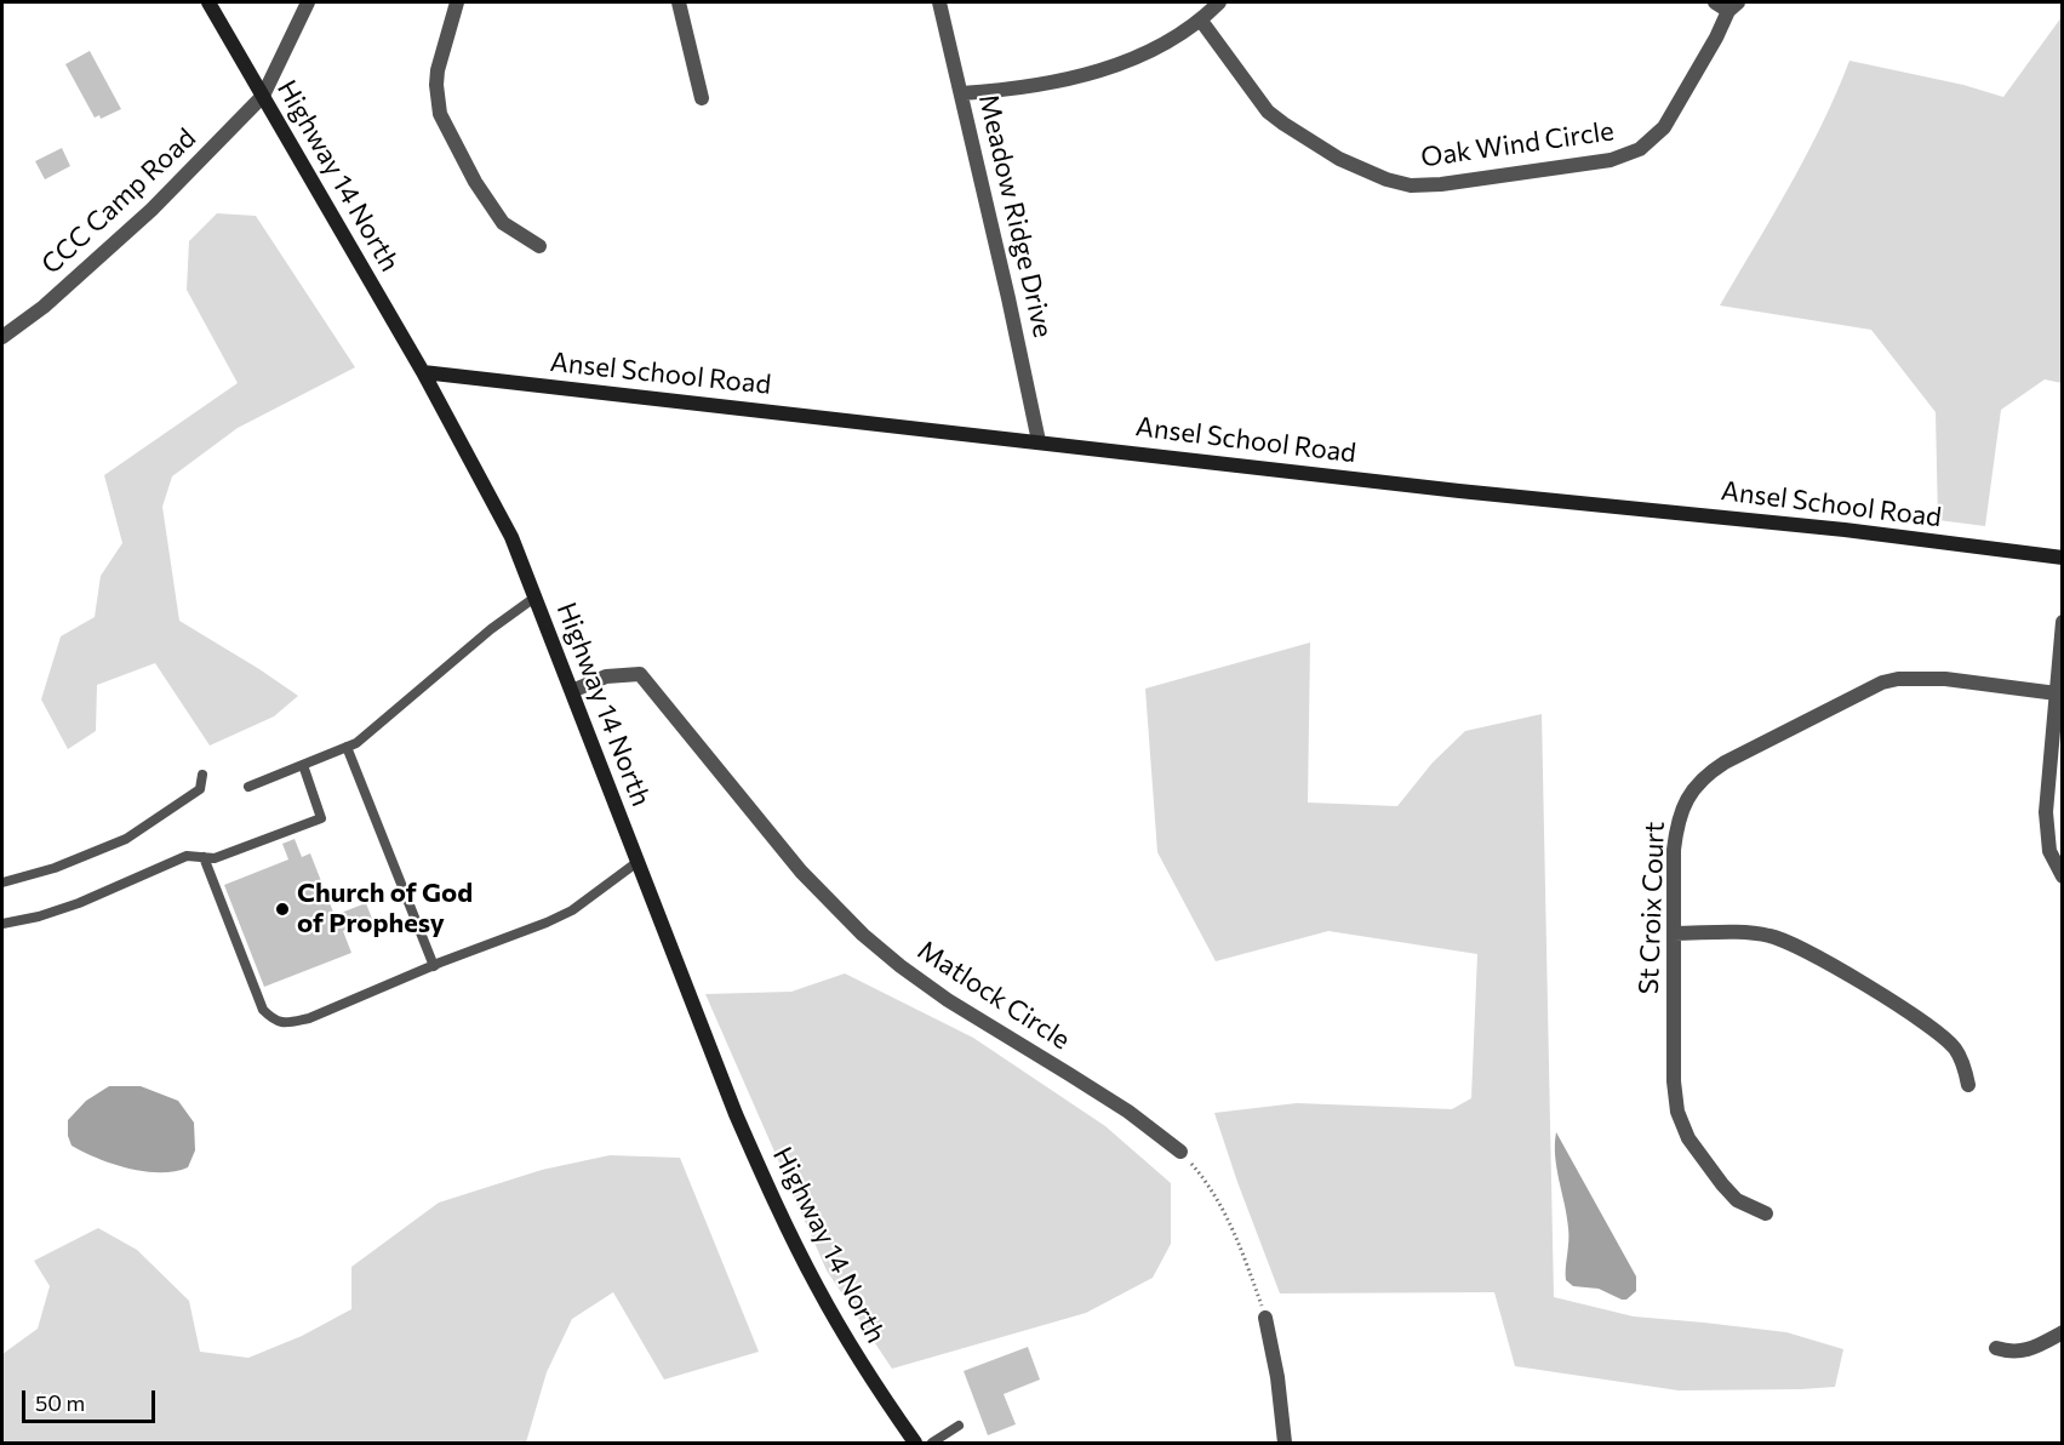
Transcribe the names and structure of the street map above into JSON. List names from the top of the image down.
{
  "streets": {
    "street": [
      "Oak Wind Circle",
      "Highway 14 North",
      "CCC Camp Road",
      "Meadow Ridge Drive",
      "Ansel School Road",
      "St Croix Court",
      "Matlock Circle"
    ]
  },
  "crossings": [
    ["Highway 14 North", "CCC Camp Road"],
    ["Highway 14 North", "Ansel School Road"],
    ["Highway 14 North", "Matlock Circle"],
    ["Meadow Ridge Drive", "Ansel School Road"]
  ],
  "places": ["Church of God of Prophesy"],
  "scale_bar": "50 m"
}
